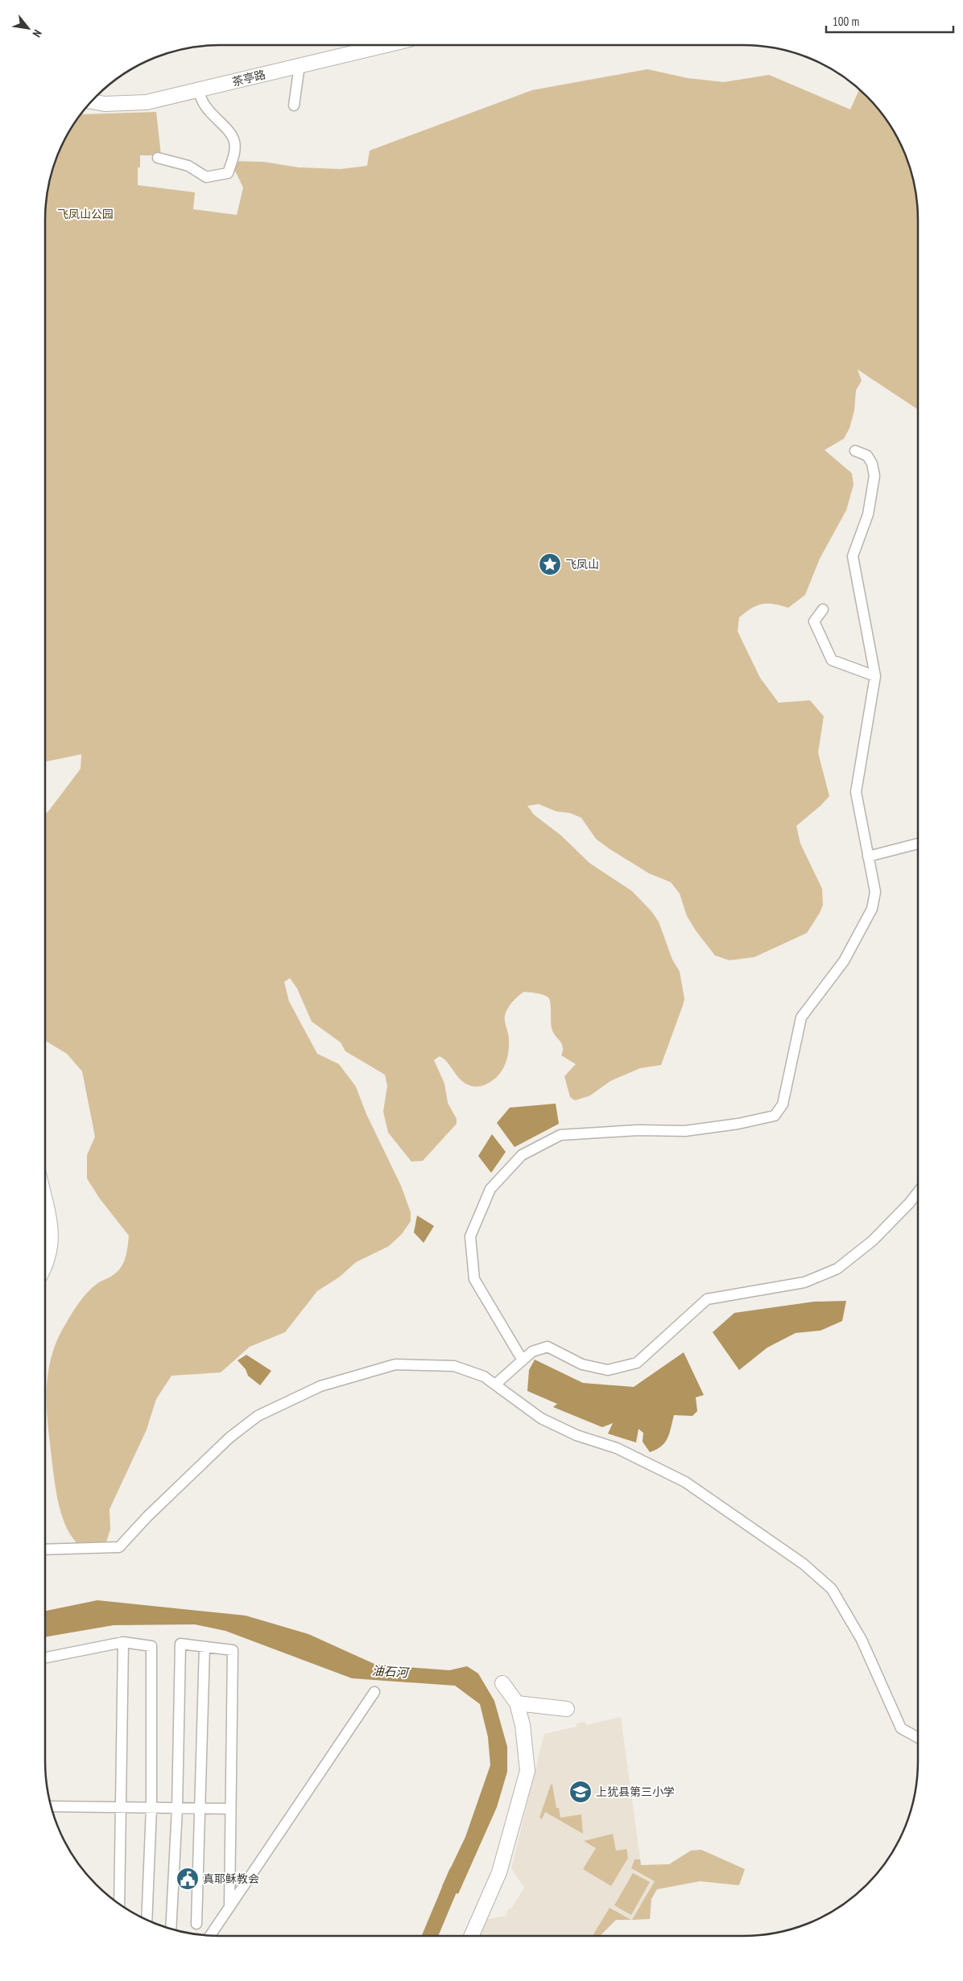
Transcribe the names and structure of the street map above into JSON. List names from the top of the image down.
{
  "streets": {
    "street": ["茶亭路"]
  },
  "water": ["油石河"],
  "parks": ["飞凤山公园"],
  "places": {
    "place": ["飞凤山"],
    "school or university": ["上犹县第三小学"],
    "public building": ["真耶稣教会"]
  },
  "scale_bar": "100 m",
  "north": "bottom right"
}
